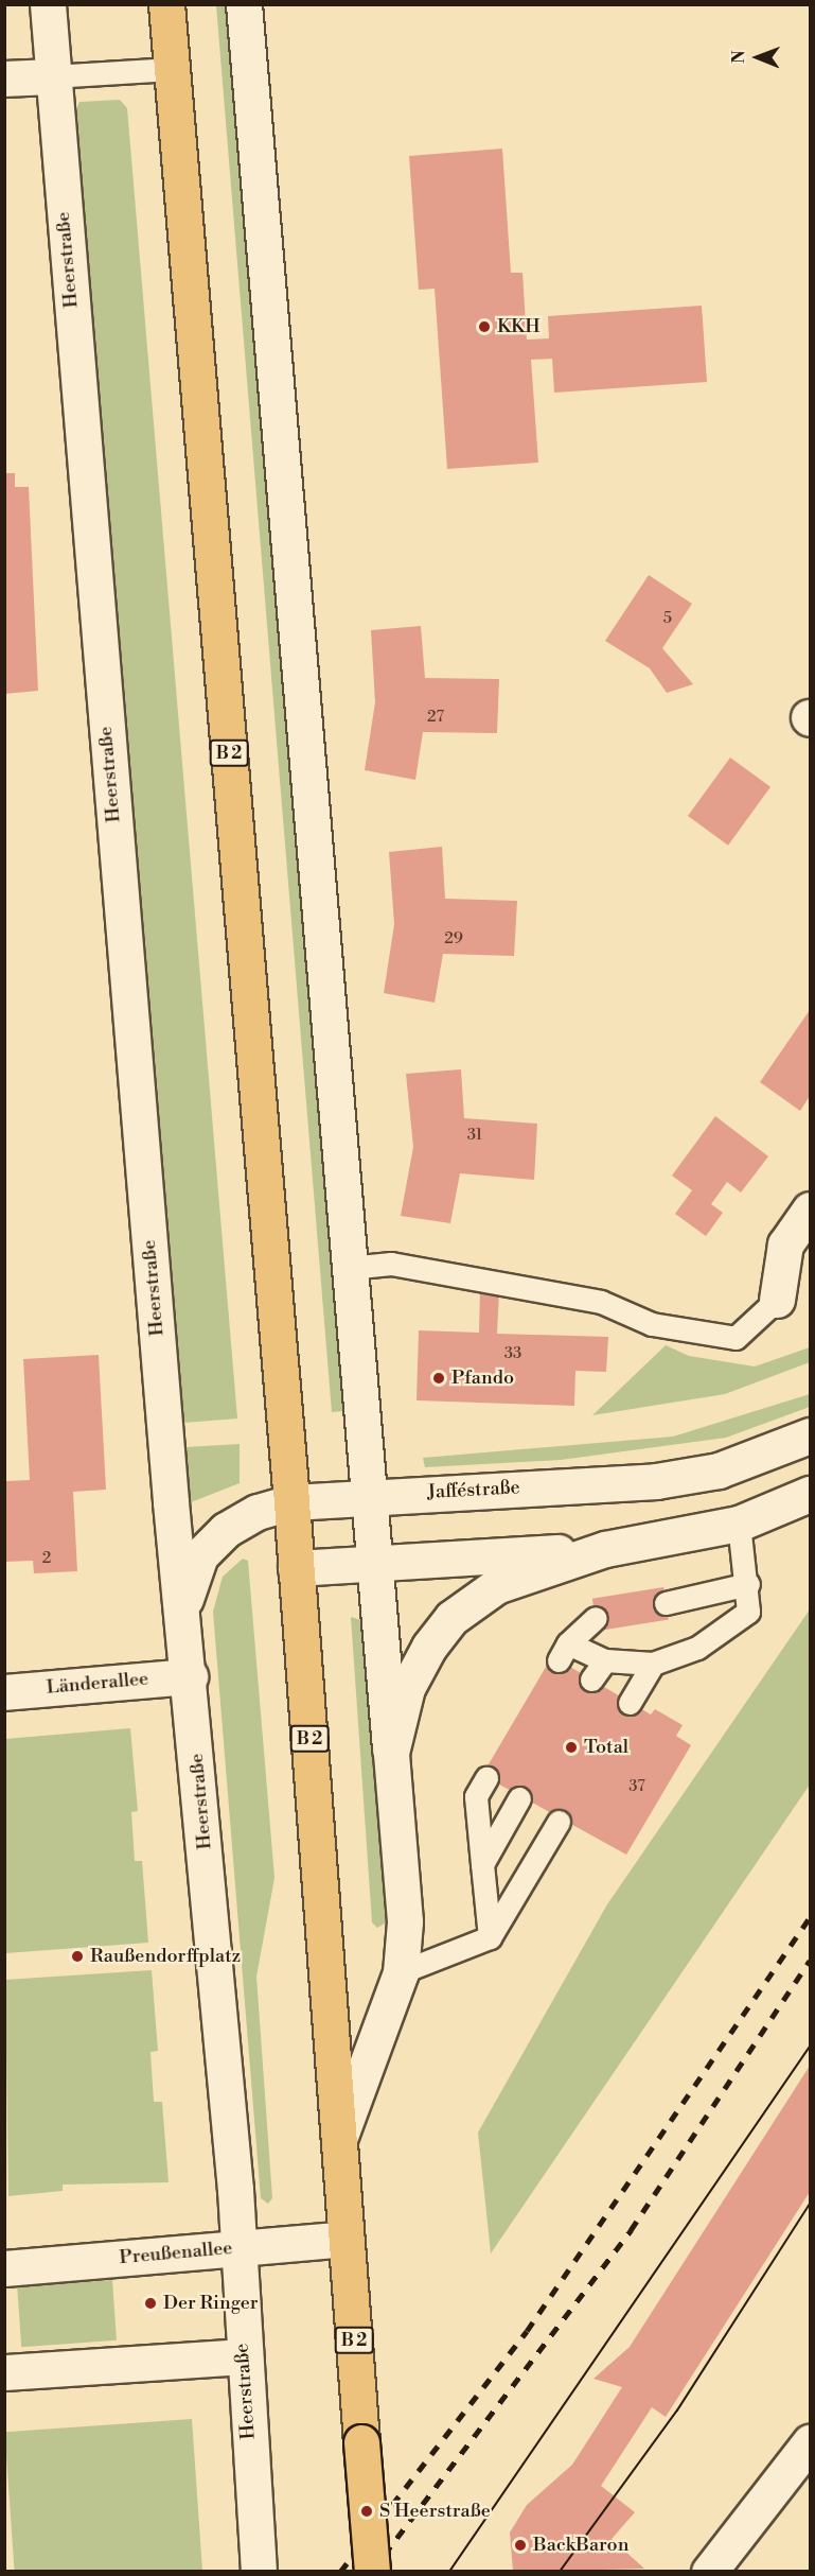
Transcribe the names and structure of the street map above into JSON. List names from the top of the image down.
{
  "streets": {
    "main road": ["B 2"],
    "street": [
      "Heerstraße",
      "Jafféstraße",
      "Länderallee",
      "Preußenallee"
    ]
  },
  "crossings": [
    ["Heerstraße", "Jafféstraße"],
    ["Heerstraße", "Länderallee"],
    ["Heerstraße", "Preußenallee"],
    ["B 2", "Jafféstraße"],
    ["B 2", "Preußenallee"]
  ],
  "places": [
    "KKH",
    "Pfando",
    "Total",
    "Raußendorffplatz",
    "Der Ringer",
    "S Heerstraße",
    "BackBaron"
  ],
  "house_numbers": [
    "5",
    "27",
    "29",
    "31",
    "33",
    "2",
    "37"
  ],
  "north": "left"
}
